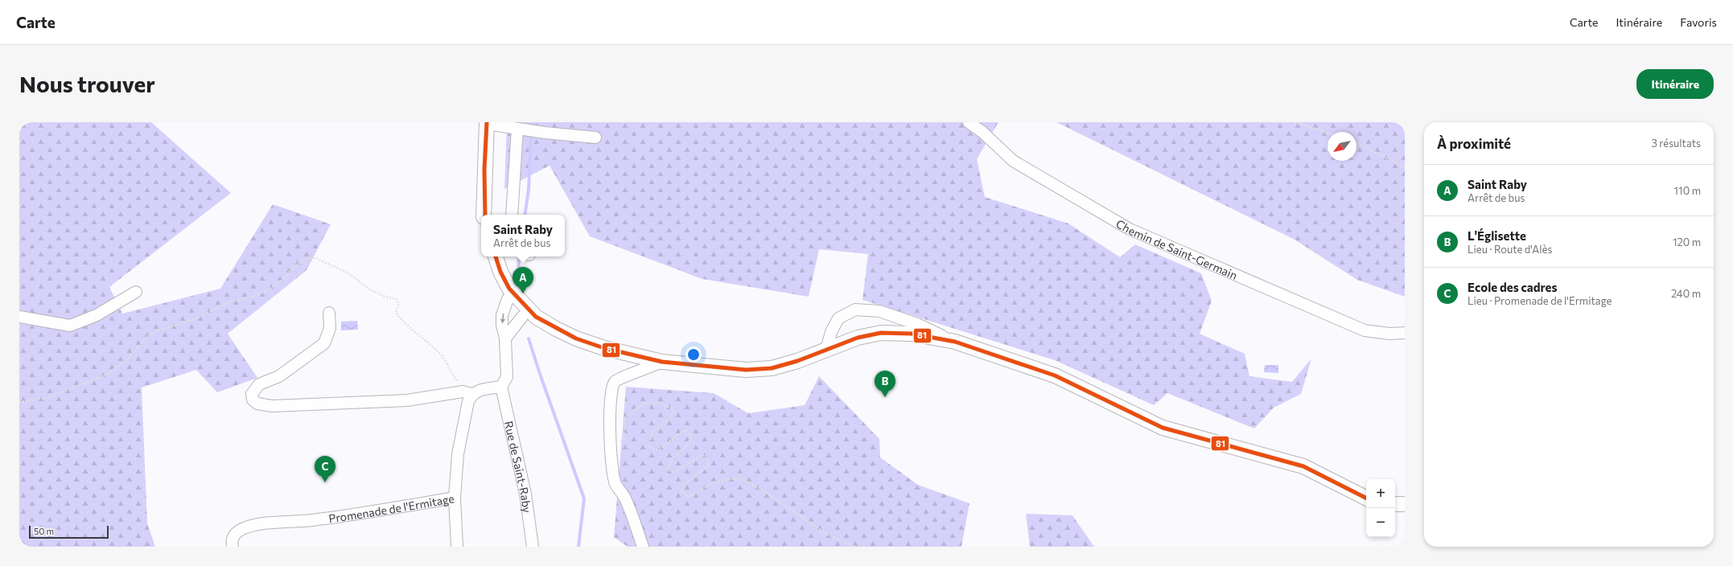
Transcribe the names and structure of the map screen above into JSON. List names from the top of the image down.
{
  "streets": {
    "street": ["Chemin de Saint-Germain", "Rue de Saint-Raby", "Promenade de l'Ermitage"]
  },
  "lines": ["transit line 81"],
  "scale_bar": "50 m",
  "north": "bottom left",
  "page": {
    "header": "Carte",
    "nav": ["Carte", "Itinéraire", "Favoris"],
    "buttons": "Itinéraire",
    "title": "Nous trouver",
    "heading": ["À proximité", "3 résultats"],
    "list": [
      {
        "mark": "A",
        "name": "Saint Raby",
        "note": "Arrêt de bus",
        "value": "110 m"
      },
      {
        "mark": "B",
        "name": "L'Églisette",
        "note": "Lieu · Route d'Alès",
        "value": "120 m"
      },
      {
        "mark": "C",
        "name": "Ecole des cadres",
        "note": "Lieu · Promenade de l'Ermitage",
        "value": "240 m"
      }
    ],
    "popup": ["Saint Raby", "Arrêt de bus"],
    "pins": ["A", "B", "C"],
    "map_buttons": ["+", "−"],
    "scale": "50 m"
  }
}
